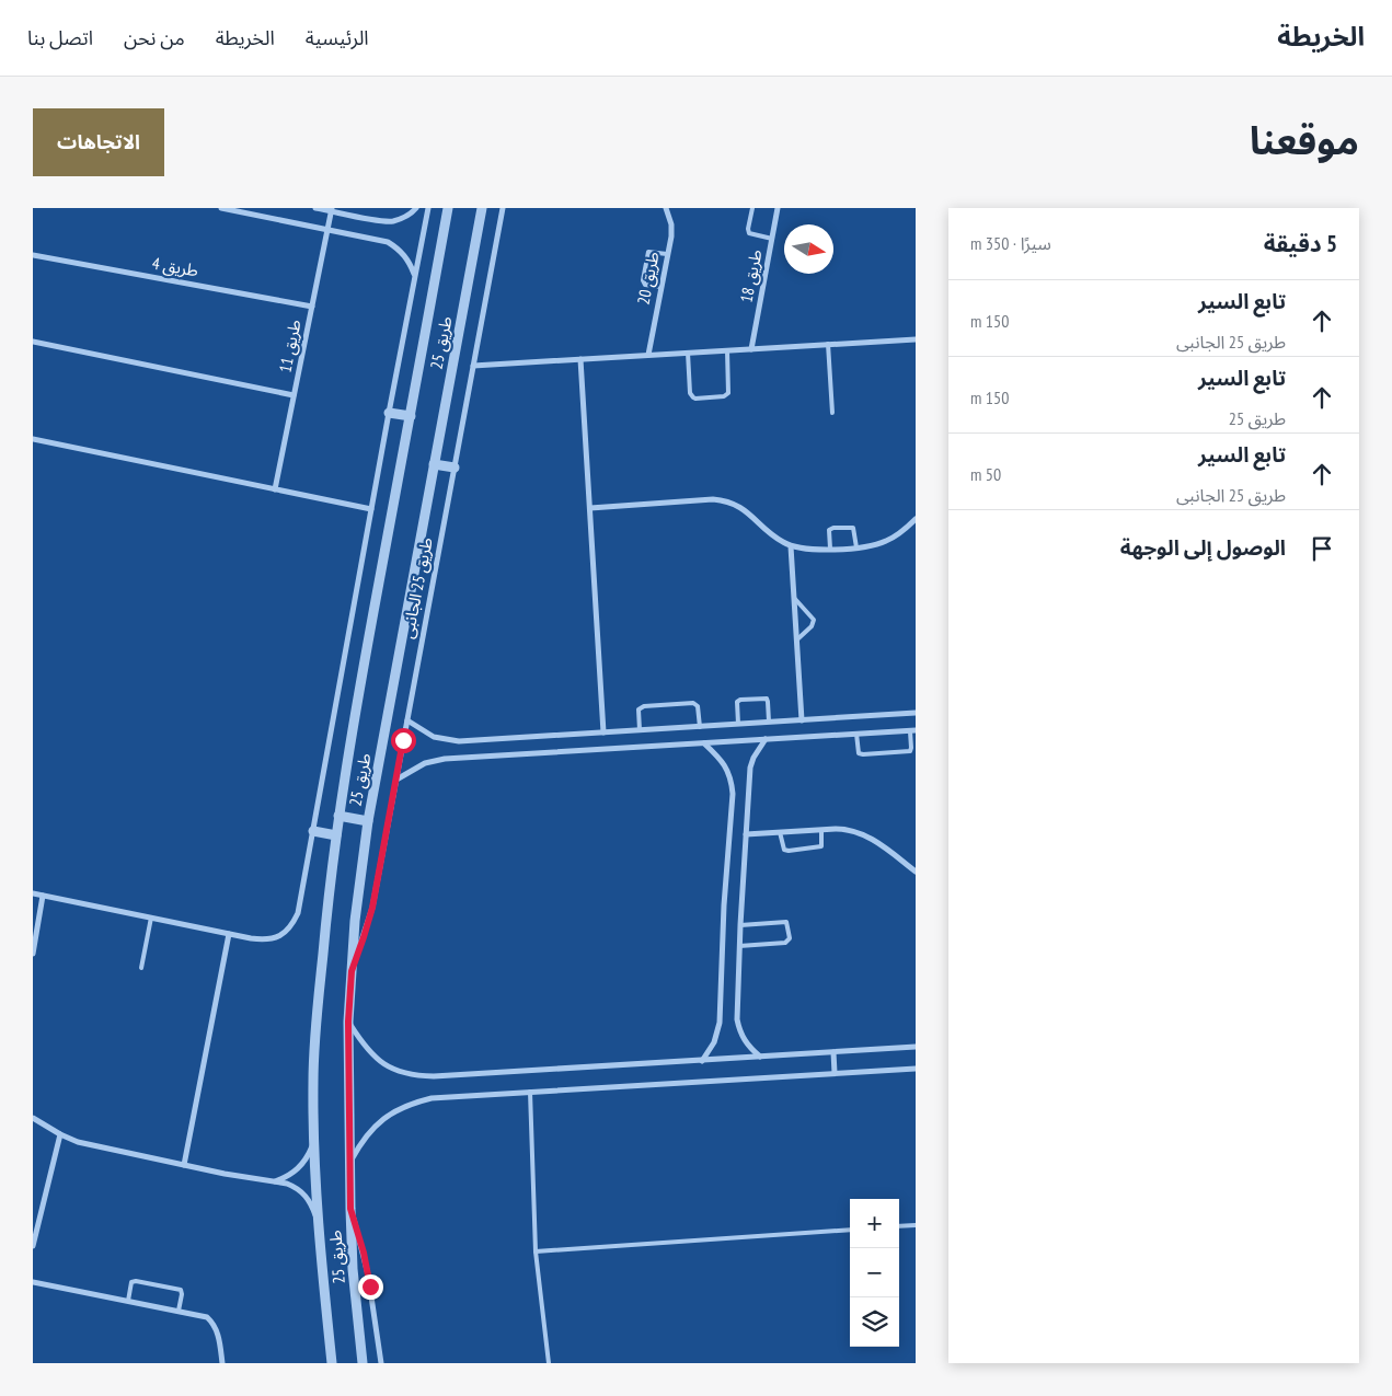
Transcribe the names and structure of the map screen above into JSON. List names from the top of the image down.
{
  "streets": {
    "street": [
      "طريق 4",
      "طريق 18",
      "طريق 20",
      "طريق 25",
      "طريق 11",
      "طريق 25 الجانبى"
    ]
  },
  "crossings": [
    ["طريق 4", "طريق 11"],
    ["طريق 25", "طريق 25 الجانبى"]
  ],
  "north": "right",
  "page": {
    "header": "الخريطة",
    "nav": [
      "الرئيسية",
      "الخريطة",
      "من نحن",
      "اتصل بنا"
    ],
    "title": "موقعنا",
    "buttons": "الاتجاهات",
    "heading": ["5 دقيقة", "سيرًا · 350 m"],
    "list": [
      ["تابع السير", "طريق 25 الجانبى", "150 m"],
      ["تابع السير", "طريق 25", "150 m"],
      ["تابع السير", "طريق 25 الجانبى", "50 m"],
      "الوصول إلى الوجهة"
    ],
    "map_buttons": ["+", "−"]
  }
}
